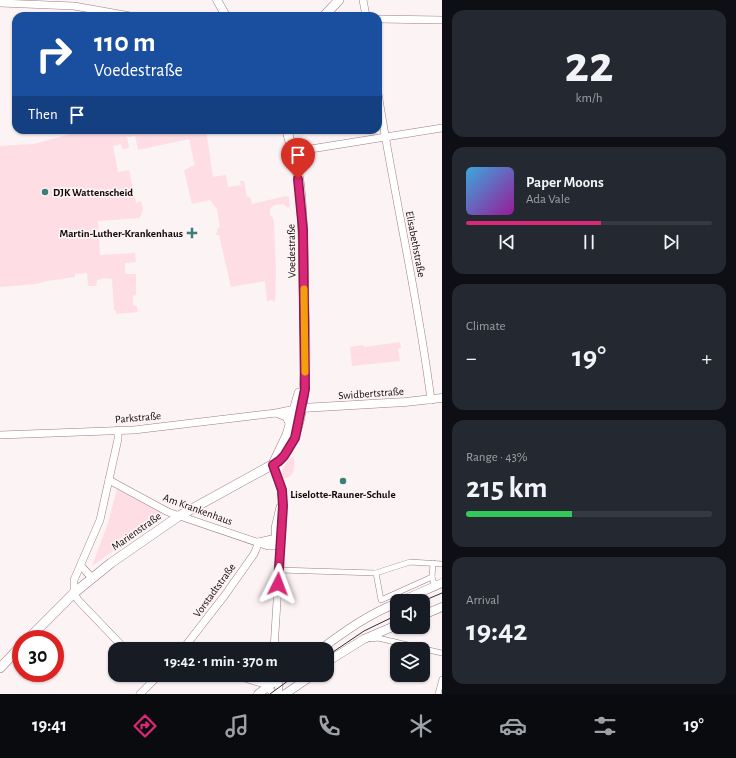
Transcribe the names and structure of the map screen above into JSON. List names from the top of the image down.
{
  "streets": {
    "main road": ["Voedestraße", "Marienstraße"],
    "street": [
      "Elisabethstraße",
      "Swidbertstraße",
      "Parkstraße",
      "Am Krankenhaus",
      "Vorstadtstraße"
    ]
  },
  "crossings": [
    ["Elisabethstraße", "Swidbertstraße"],
    ["Voedestraße", "Swidbertstraße"],
    ["Voedestraße", "Parkstraße"],
    ["Voedestraße", "Marienstraße"],
    ["Swidbertstraße", "Parkstraße"],
    ["Am Krankenhaus", "Marienstraße"],
    ["Am Krankenhaus", "Vorstadtstraße"]
  ],
  "places": {
    "other": ["DJK Wattenscheid", "Liselotte-Rauner-Schule"],
    "health": ["Martin-Luther-Krankenhaus"]
  },
  "page": {
    "tile": [
      ["22", "km/h"],
      "Climate",
      ["Range · 43%", "215 km"],
      ["Arrival", "19:42"]
    ],
    "turn": ["110 m", "Voedestraße"],
    "then": "Then",
    "song": ["Paper Moons", "Ada Vale"],
    "heat": ["−", "19°", "+"],
    "limit": "30",
    "trip": "19:42 · 1 min · 370 m",
    "tabs": ["19:41", "19°"]
  }
}
